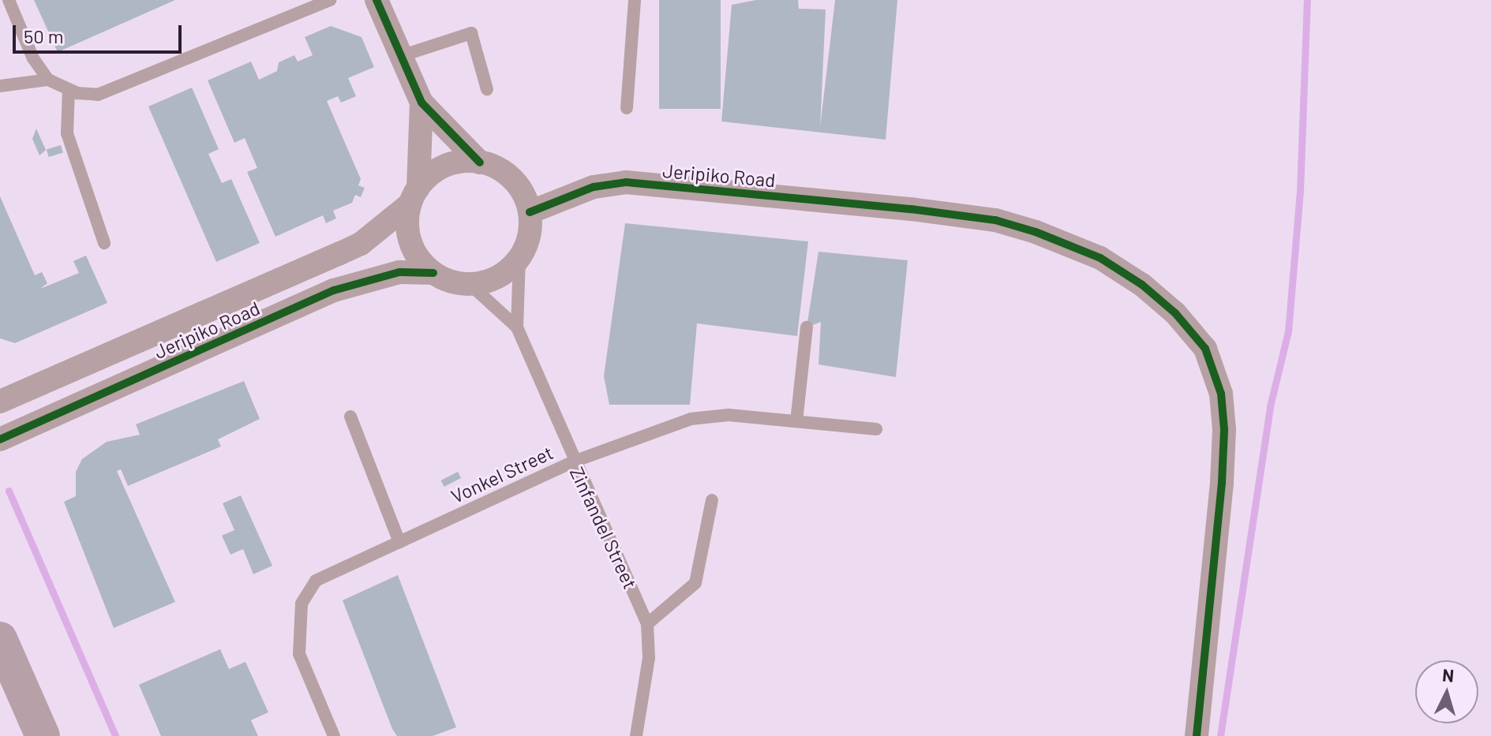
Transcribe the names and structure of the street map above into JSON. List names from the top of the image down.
{
  "streets": {
    "street": ["Jeripiko Road"],
    "lane": ["Vonkel Street", "Zinfandel Street"]
  },
  "crossings": [
    ["Jeripiko Road", "Zinfandel Street"],
    ["Vonkel Street", "Zinfandel Street"]
  ],
  "scale_bar": "50 m",
  "north": "top"
}
